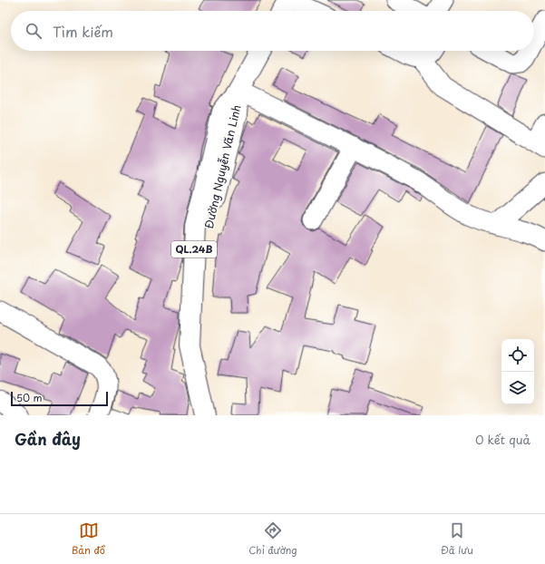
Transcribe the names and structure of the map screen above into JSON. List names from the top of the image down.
{
  "streets": {
    "main road": ["Đường Nguyễn Văn Linh", "QL.24B"]
  },
  "scale_bar": "50 m",
  "page": {
    "search": "Tìm kiếm",
    "scale": "50 m",
    "heading": ["Gần đây", "0 kết quả"],
    "nav": ["Bản đồ", "Chỉ đường", "Đã lưu"]
  }
}
